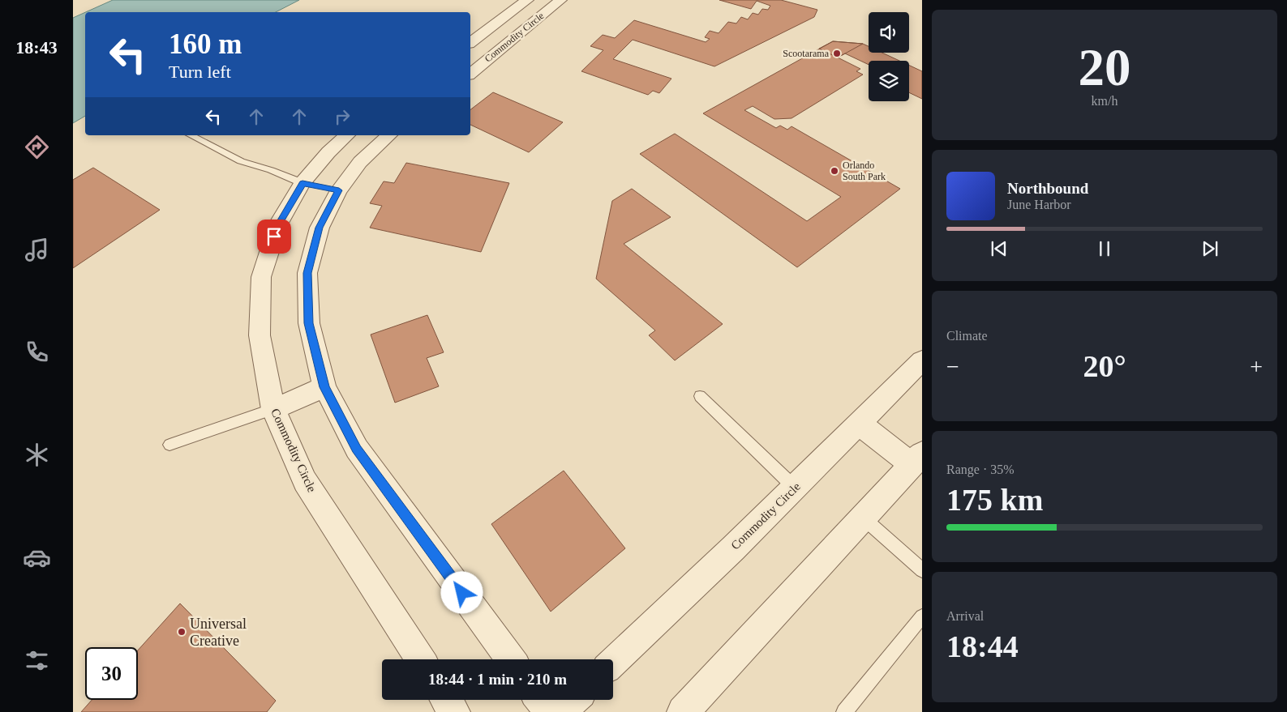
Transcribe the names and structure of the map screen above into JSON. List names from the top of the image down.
{
  "streets": {
    "street": ["Commodity Circle"]
  },
  "places": ["Scootarama", "Orlando South Park", "Universal Creative"],
  "page": {
    "tabs": "18:43",
    "tile": [
      ["20", "km/h"],
      "Climate",
      ["Range · 35%", "175 km"],
      ["Arrival", "18:44"]
    ],
    "turn": ["160 m", "Turn left"],
    "song": ["Northbound", "June Harbor"],
    "heat": ["−", "20°", "+"],
    "limit": "30",
    "trip": "18:44 · 1 min · 210 m"
  }
}
